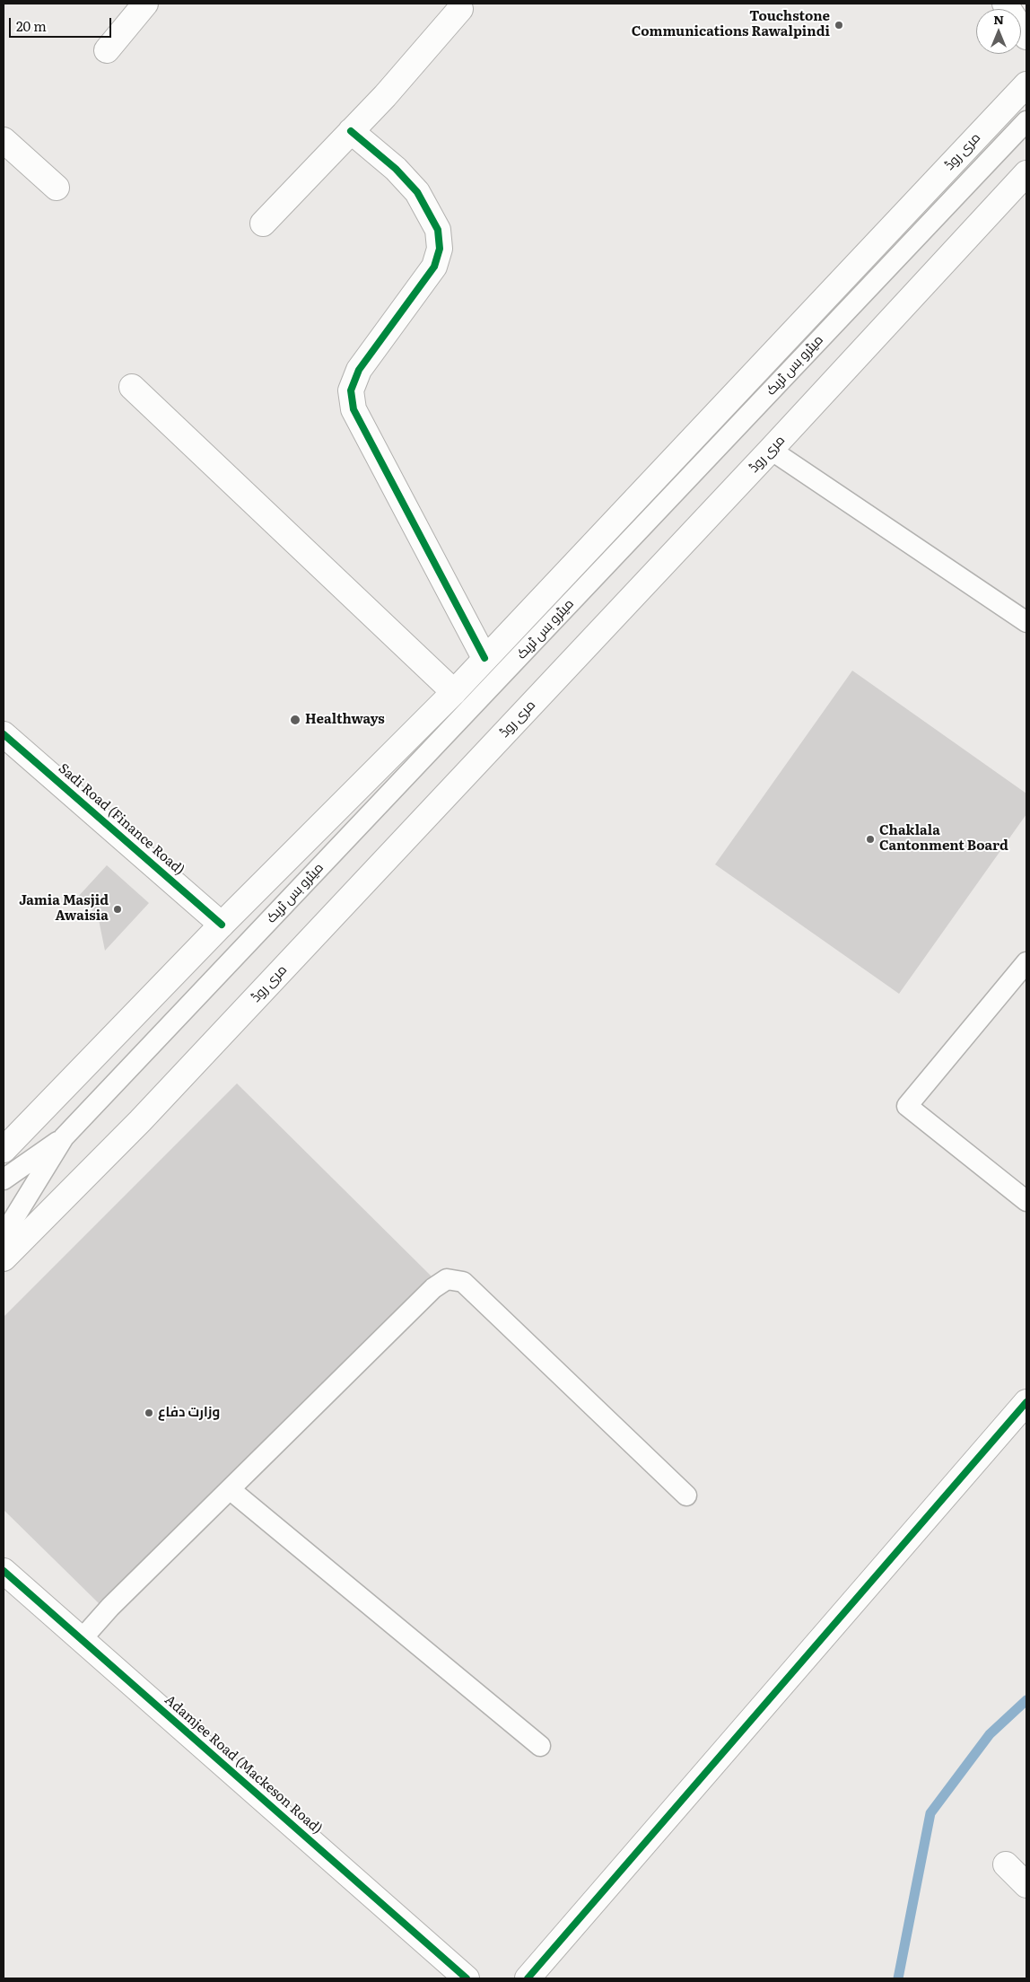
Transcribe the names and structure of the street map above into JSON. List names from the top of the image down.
{
  "streets": {
    "street": ["مری روڈ", "Sadi Road (Finance Road)", "Adamjee Road (Mackeson Road)"],
    "lane": ["میٹرو بس ٹریک"]
  },
  "crossings": [
    ["مری روڈ", "Sadi Road (Finance Road)"]
  ],
  "places": [
    "Touchstone Communications Rawalpindi",
    "Healthways",
    "Chaklala Cantonment Board",
    "Jamia Masjid Awaisia",
    "وزارت دفاع"
  ],
  "scale_bar": "20 m",
  "north": "top"
}
